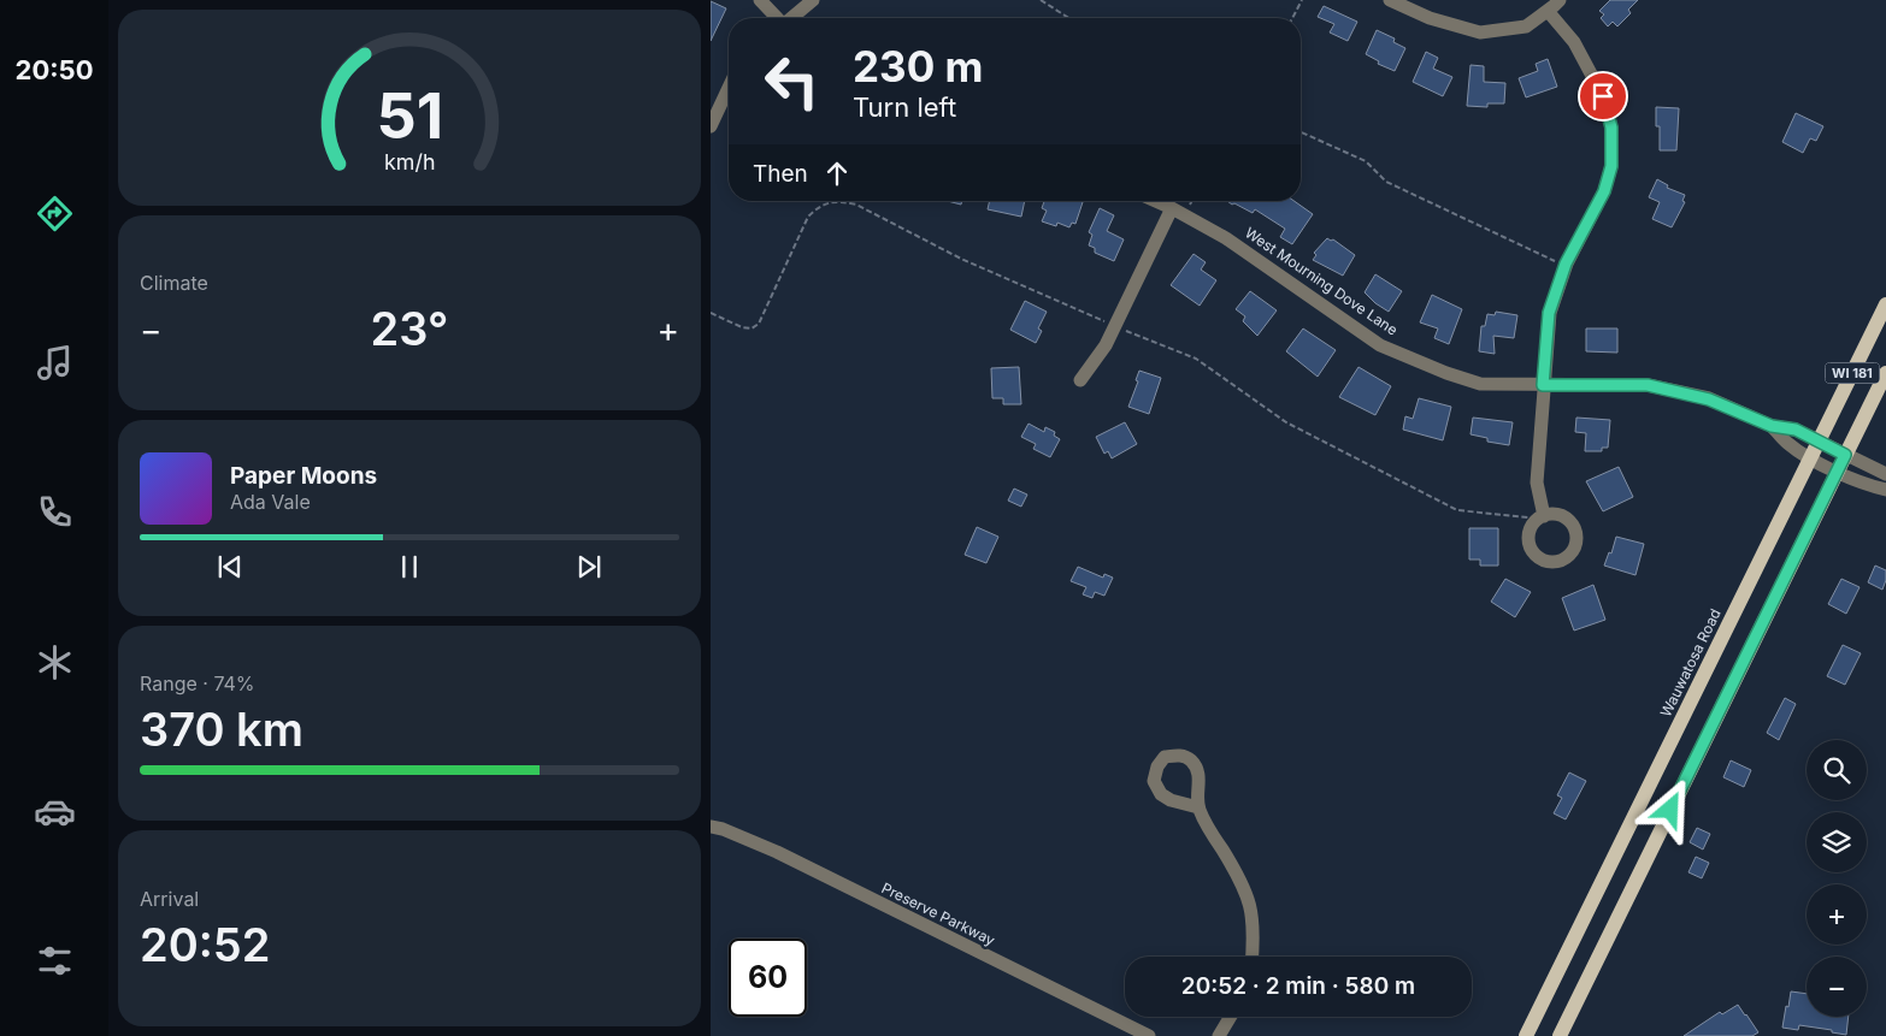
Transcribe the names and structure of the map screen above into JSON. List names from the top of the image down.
{
  "streets": {
    "main road": ["WI 181", "Wauwatosa Road"],
    "street": ["West Mourning Dove Lane", "Preserve Parkway"]
  },
  "page": {
    "tabs": "20:50",
    "turn": ["230 m", "Turn left"],
    "then": "Then",
    "tile": [
      "Climate",
      ["Range · 74%", "370 km"],
      ["Arrival", "20:52"]
    ],
    "heat": ["−", "23°", "+"],
    "song": ["Paper Moons", "Ada Vale"],
    "map_buttons": ["+", "−"],
    "limit": "60",
    "trip": "20:52 · 2 min · 580 m",
    "gauge": ["51", "km/h"]
  }
}
